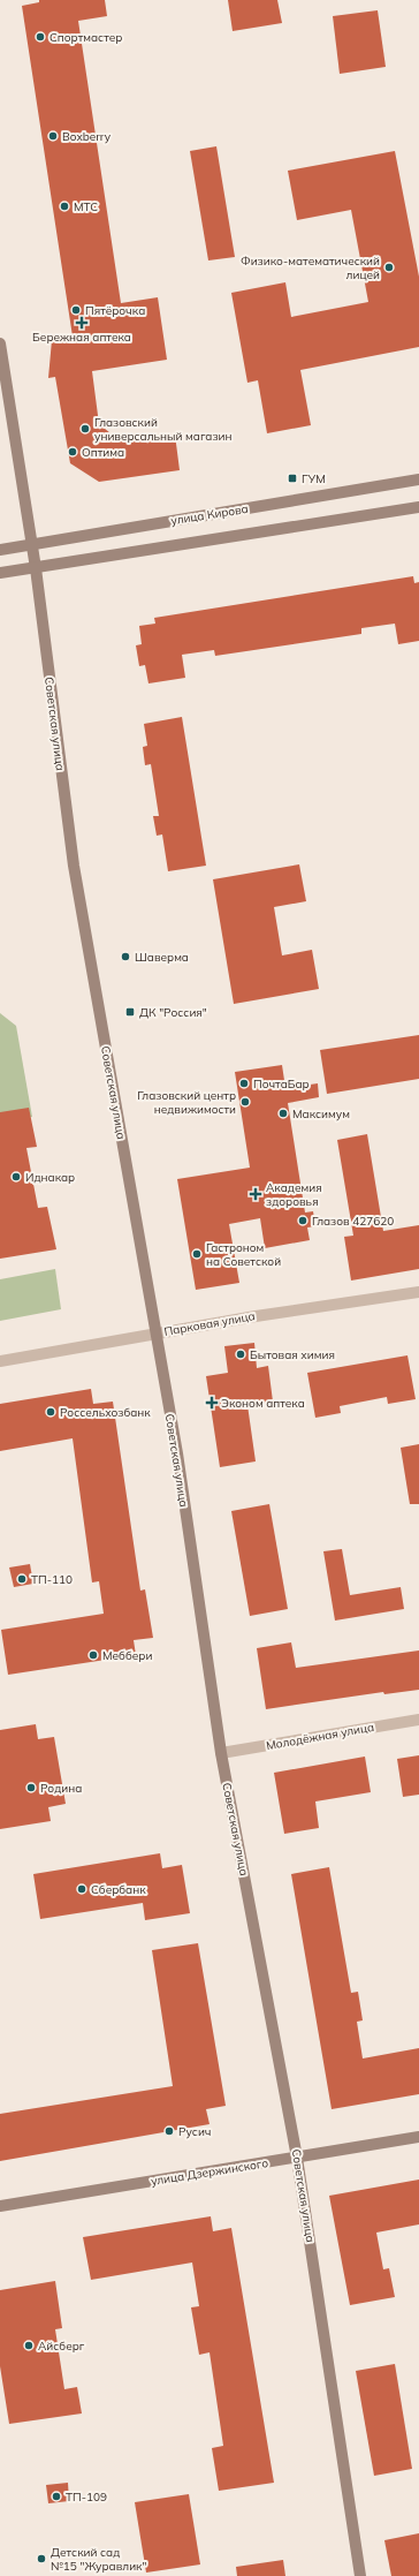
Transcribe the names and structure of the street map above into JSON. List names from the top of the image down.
{
  "streets": {
    "street": [
      "улица Кирова",
      "Советская улица",
      "Парковая улица",
      "Молодёжная улица",
      "улица Дзержинского"
    ]
  },
  "crossings": [
    ["улица Кирова", "Советская улица"],
    ["Советская улица", "Парковая улица"],
    ["Советская улица", "Молодёжная улица"],
    ["Советская улица", "улица Дзержинского"]
  ],
  "places": {
    "other": [
      "Спортмастер",
      "Boxberry",
      "МТС",
      "Физико-математический лицей",
      "Пятёрочка",
      "Глазовский универсальный магазин",
      "Оптима",
      "Шаверма",
      "ПочтаБар",
      "Глазовский центр недвижимости",
      "Максимум",
      "Иднакар",
      "Глазов 427620",
      "Гастроном на Советской",
      "Бытовая химия",
      "Россельхозбанк",
      "ТП-110",
      "Меббери",
      "Родина",
      "Сбербанк",
      "Русич",
      "Айсберг",
      "ТП-109",
      "Детский сад №15 \"Журавлик\""
    ],
    "health": ["Бережная аптека", "Академия здоровья", "Эконом аптека"],
    "transit": ["ГУМ", "ДК \"Россия\""]
  }
}
